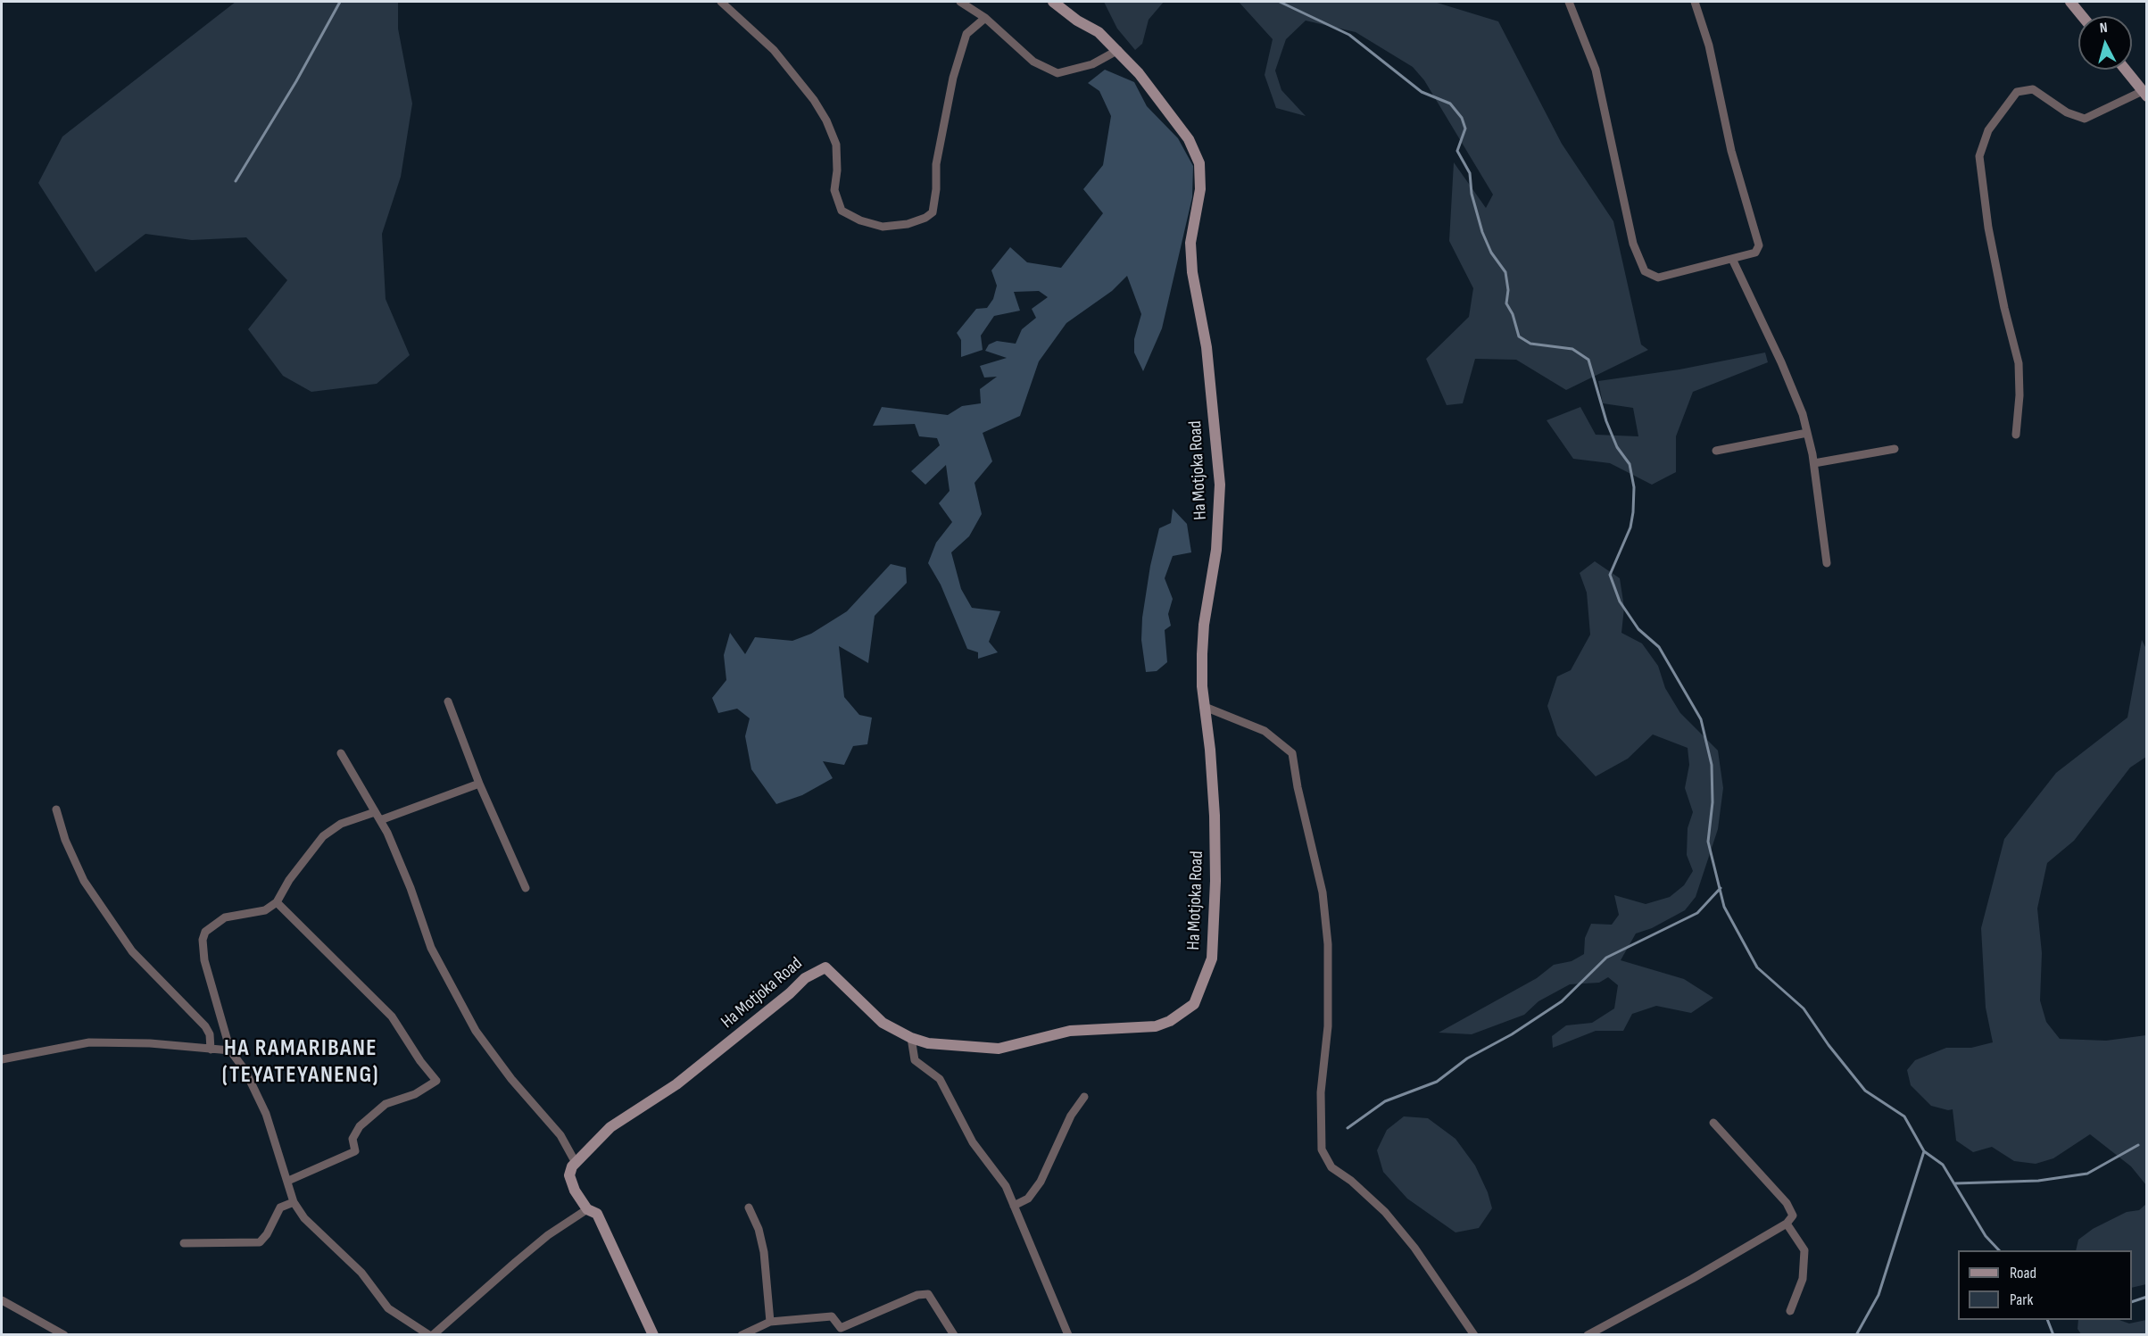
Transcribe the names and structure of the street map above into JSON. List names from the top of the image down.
{
  "streets": {
    "street": ["Ha Motjoka Road"]
  },
  "districts": ["HA RAMARIBANE (TEYATEYANENG)"],
  "legend": ["Road", "Park"],
  "north": "top"
}
